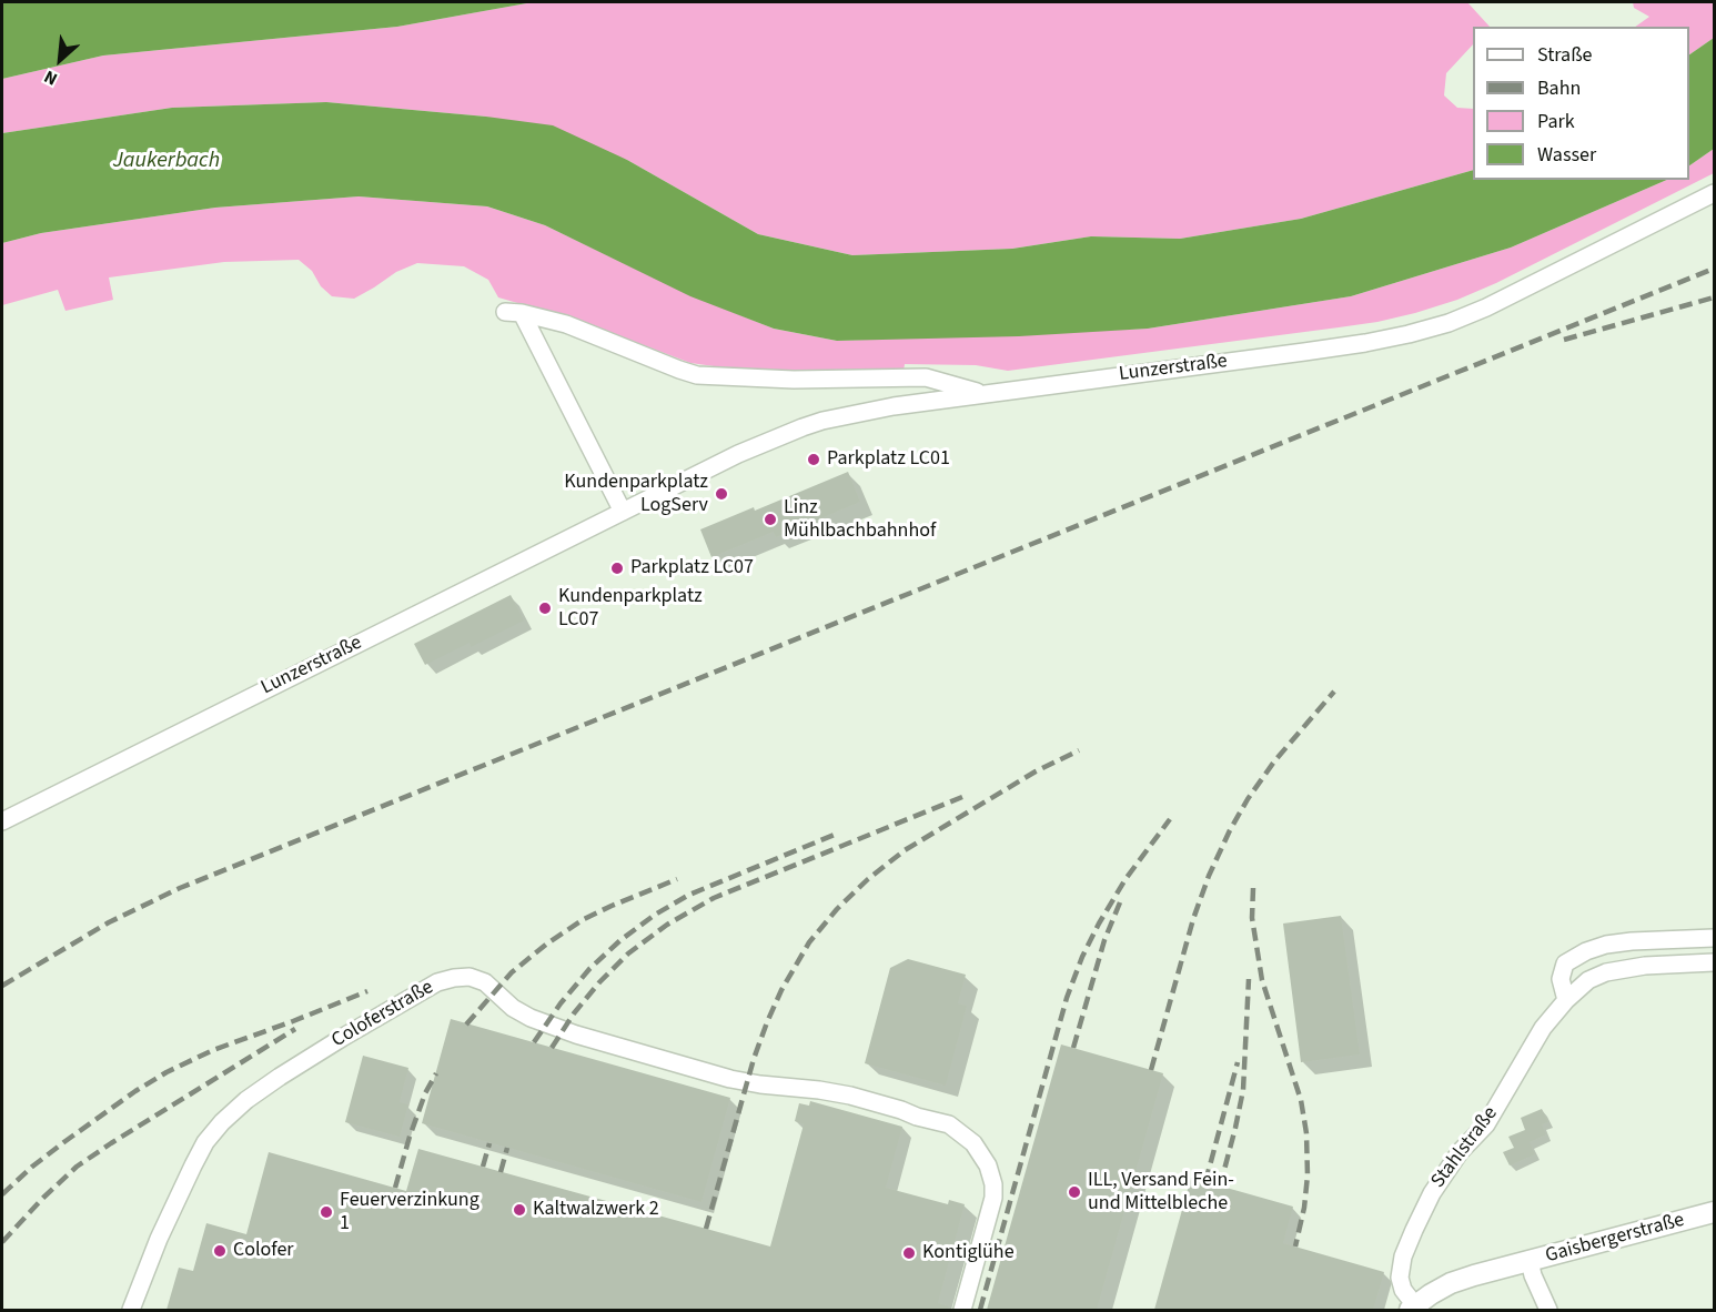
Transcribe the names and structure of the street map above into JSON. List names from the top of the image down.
{
  "streets": {
    "street": [
      "Lunzerstraße",
      "Coloferstraße",
      "Stahlstraße",
      "Gaisbergerstraße"
    ]
  },
  "crossings": [
    ["Stahlstraße", "Gaisbergerstraße"]
  ],
  "water": ["Jaukerbach"],
  "places": [
    "Parkplatz LC01",
    "Kundenparkplatz LogServ",
    "Linz Mühlbachbahnhof",
    "Parkplatz LC07",
    "Kundenparkplatz LC07",
    "ILL, Versand Fein- und Mittelbleche",
    "Kaltwalzwerk 2",
    "Feuerverzinkung 1",
    "Colofer",
    "Kontiglühe"
  ],
  "legend": [
    "Straße",
    "Bahn",
    "Park",
    "Wasser"
  ],
  "north": "bottom left"
}
